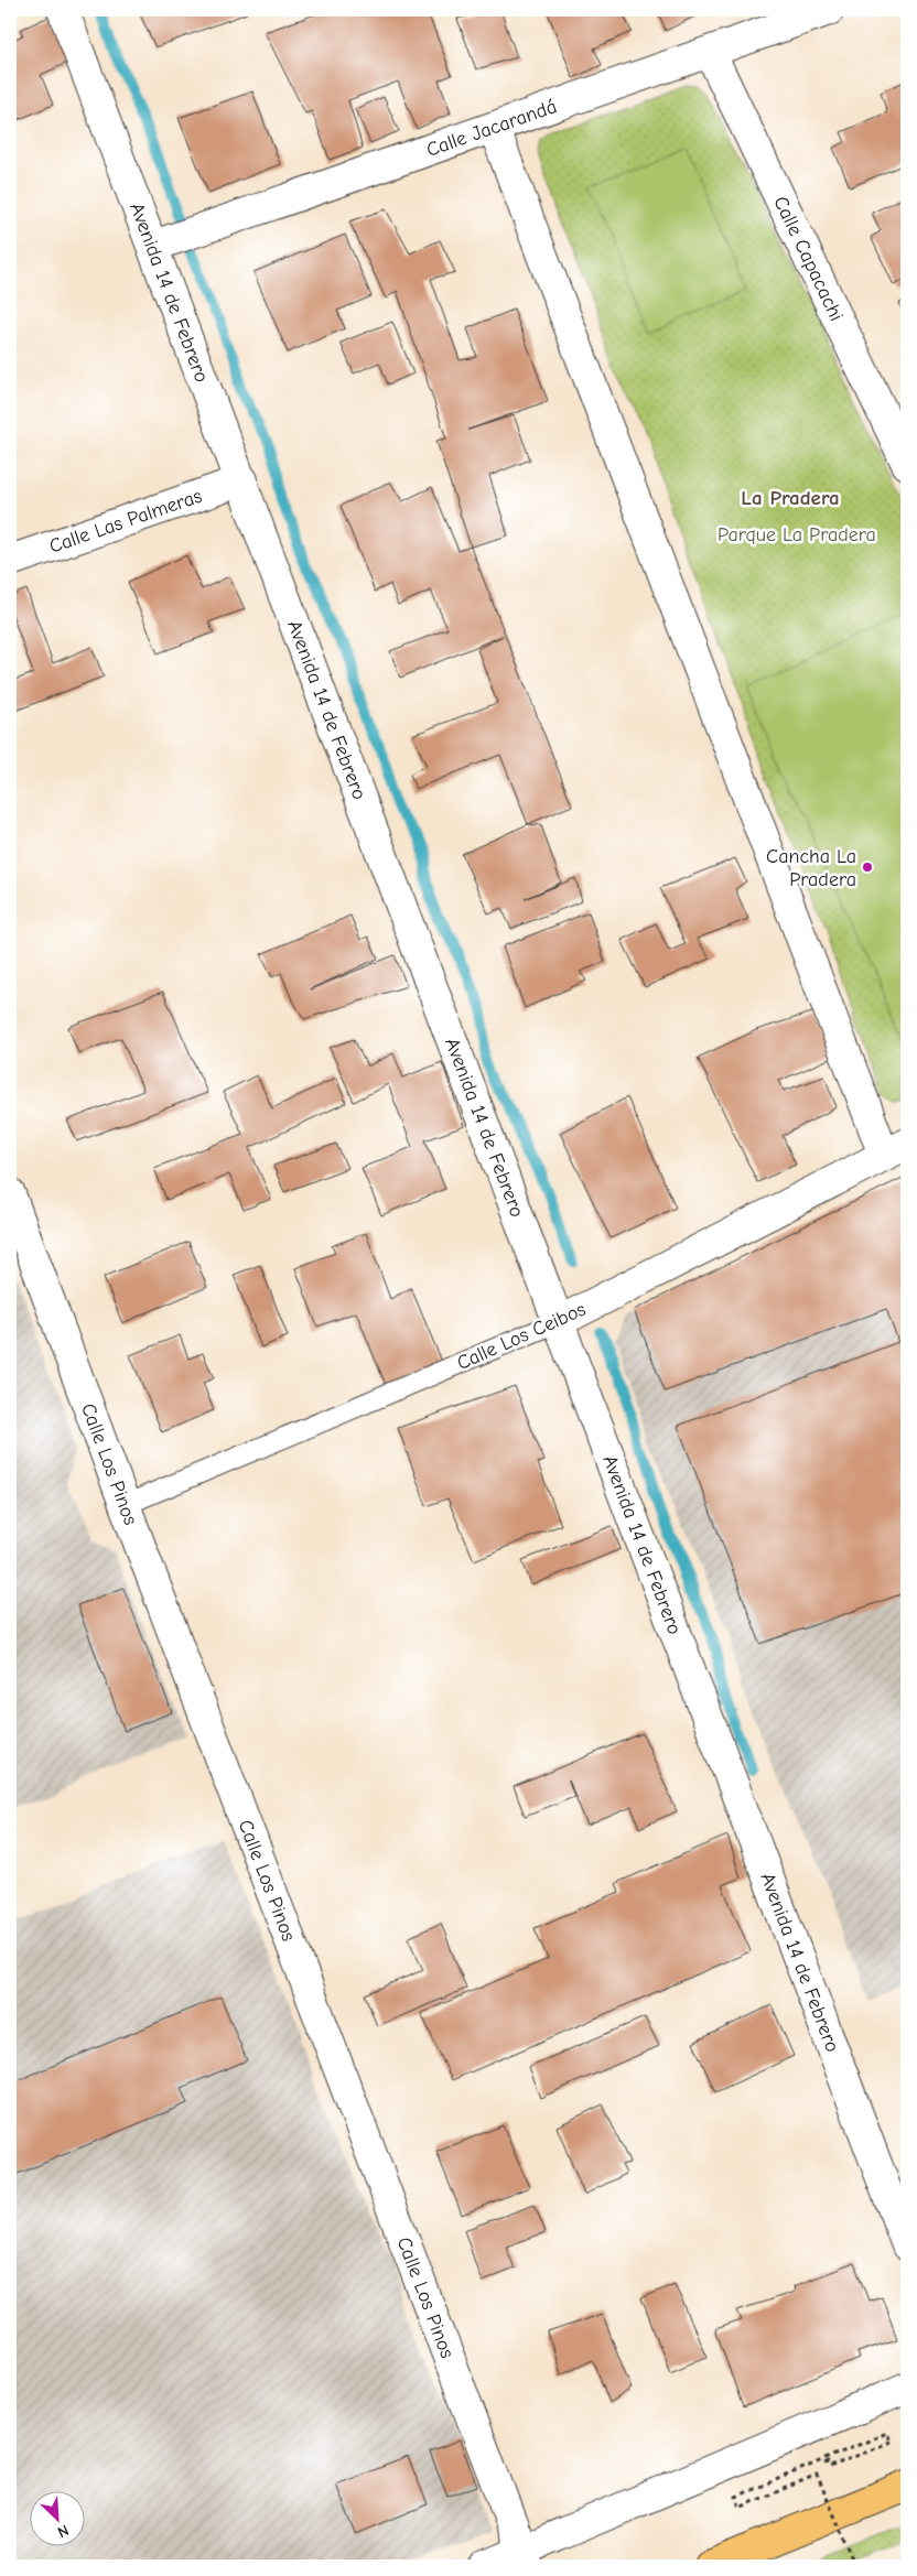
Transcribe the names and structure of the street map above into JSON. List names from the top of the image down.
{
  "streets": {
    "street": [
      "Calle Jacarandá",
      "Calle Capacachi",
      "Avenida 14 de Febrero",
      "Calle Las Palmeras",
      "Calle Los Ceibos",
      "Calle Los Pinos"
    ]
  },
  "crossings": [
    ["Calle Jacarandá", "Calle Capacachi"],
    ["Calle Jacarandá", "Avenida 14 de Febrero"],
    ["Avenida 14 de Febrero", "Calle Las Palmeras"],
    ["Avenida 14 de Febrero", "Calle Los Ceibos"],
    ["Calle Los Ceibos", "Calle Los Pinos"]
  ],
  "districts": ["La Pradera"],
  "parks": ["Parque La Pradera"],
  "places": ["Cancha La Pradera"],
  "north": "bottom right"
}
